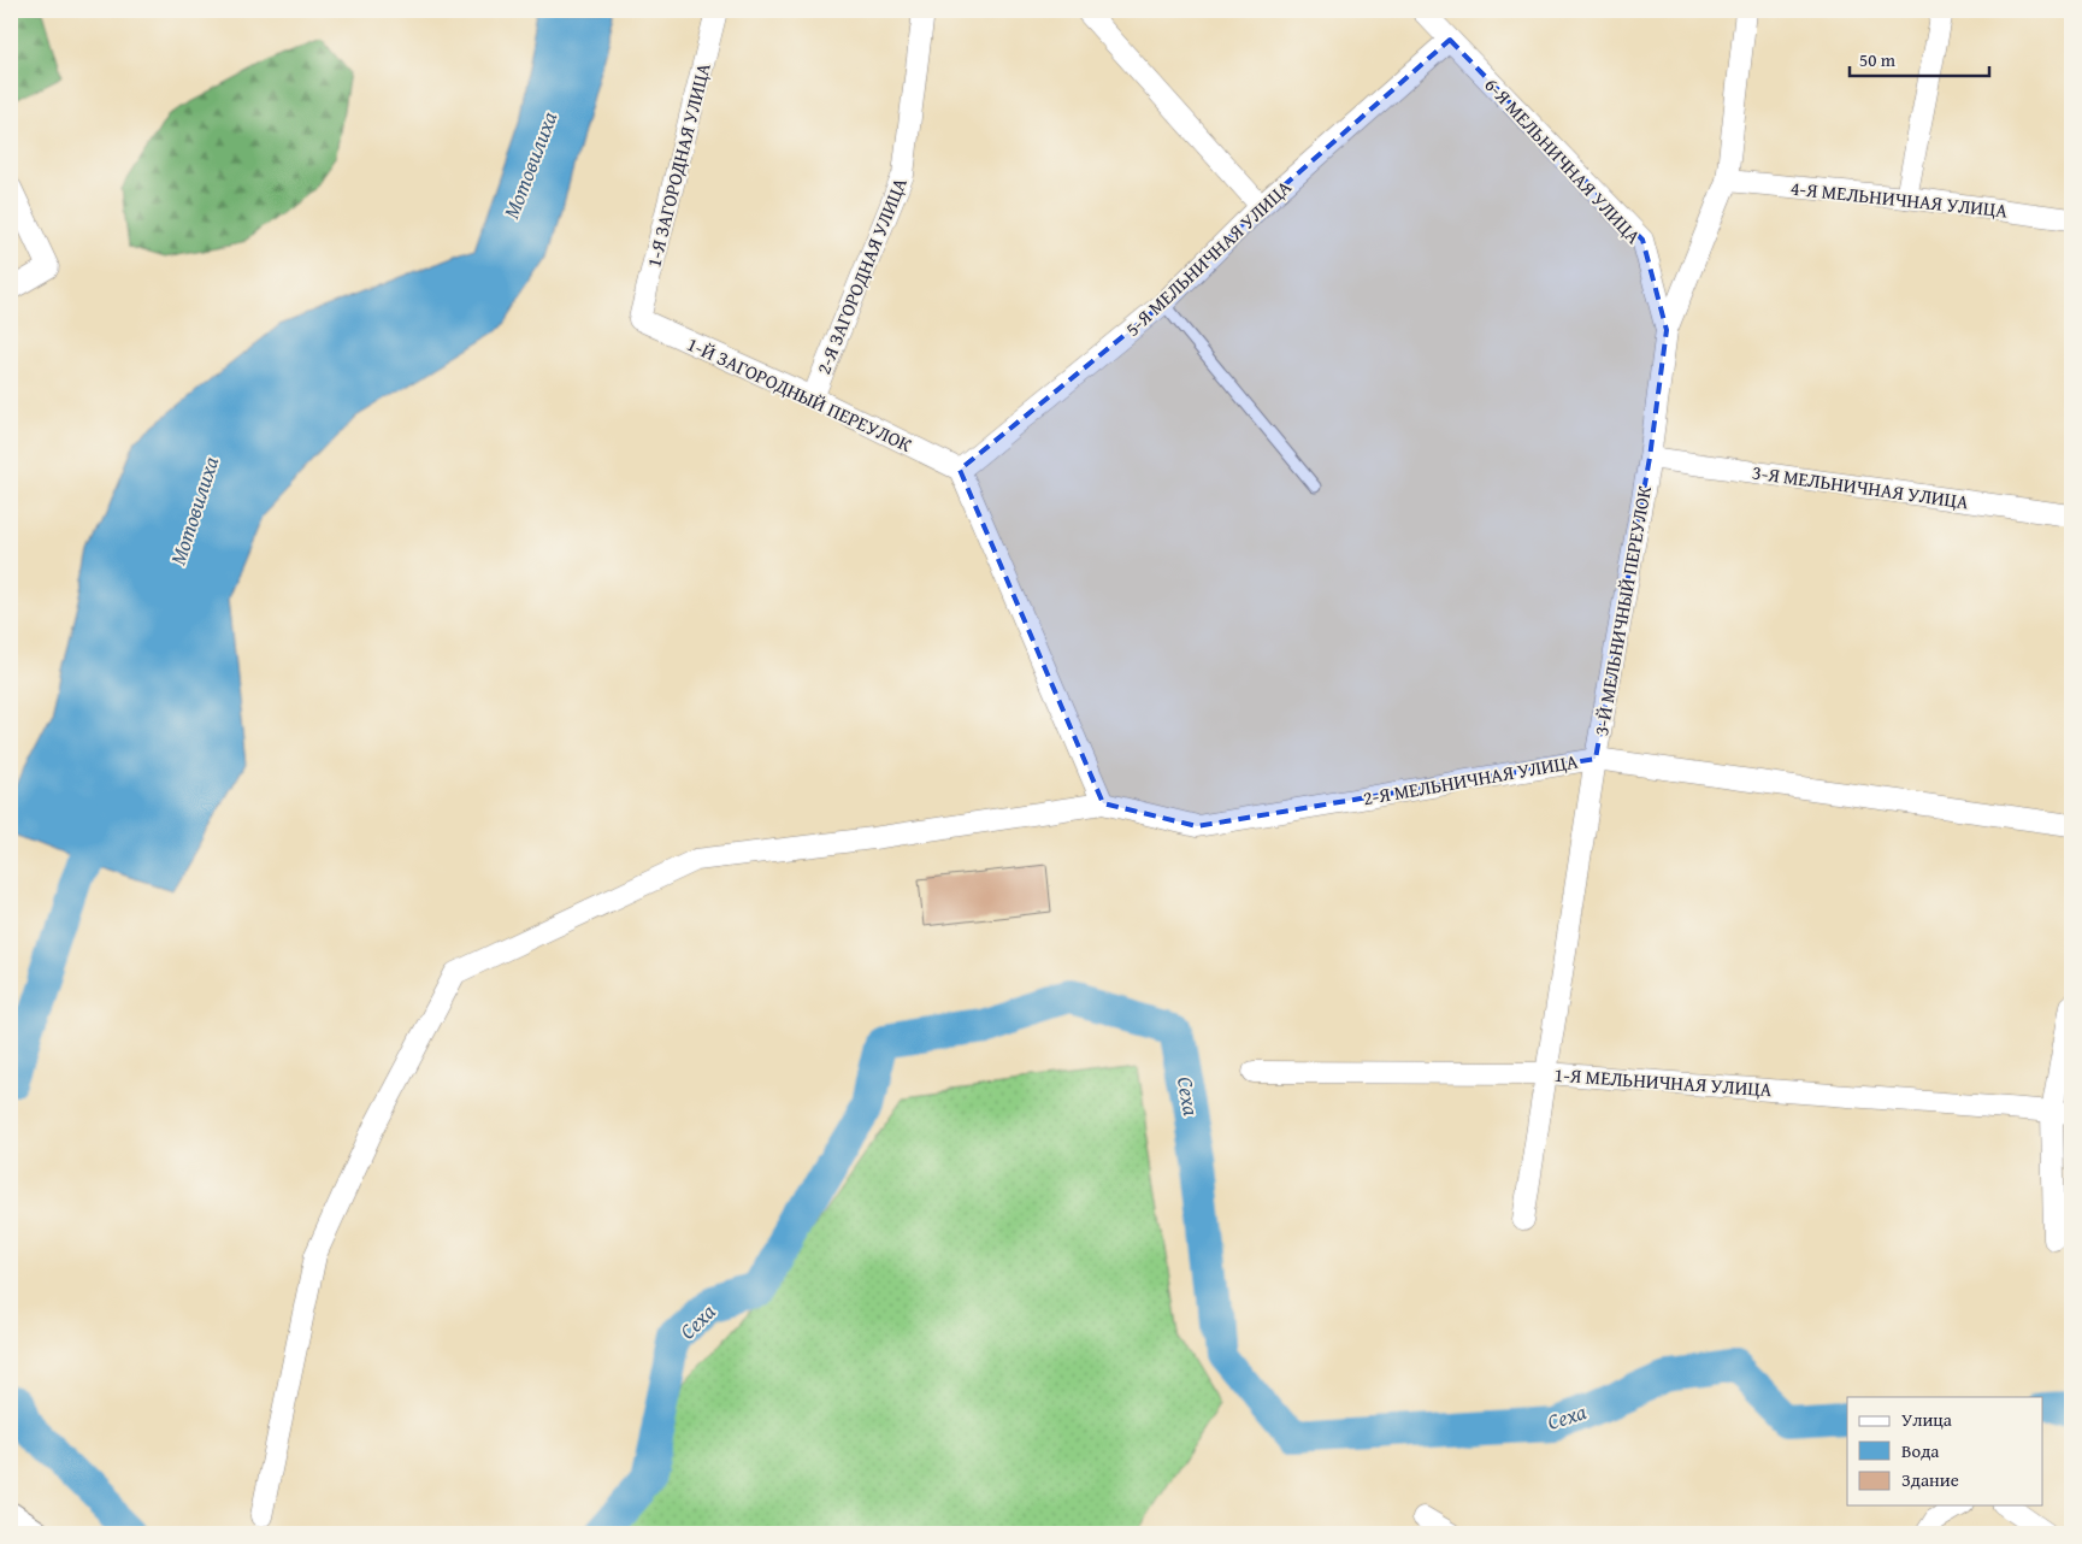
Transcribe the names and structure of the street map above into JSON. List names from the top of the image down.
{
  "streets": {
    "street": [
      "6-Я МЕЛЬНИЧНАЯ УЛИЦА",
      "1-Я ЗАГОРОДНАЯ УЛИЦА",
      "4-Я МЕЛЬНИЧНАЯ УЛИЦА",
      "5-Я МЕЛЬНИЧНАЯ УЛИЦА",
      "2-Я ЗАГОРОДНАЯ УЛИЦА",
      "1-Й ЗАГОРОДНЫЙ ПЕРЕУЛОК",
      "3-Я МЕЛЬНИЧНАЯ УЛИЦА",
      "3-Й МЕЛЬНИЧНЫЙ ПЕРЕУЛОК",
      "2-Я МЕЛЬНИЧНАЯ УЛИЦА",
      "1-Я МЕЛЬНИЧНАЯ УЛИЦА"
    ]
  },
  "crossings": [
    ["6-Я МЕЛЬНИЧНАЯ УЛИЦА", "5-Я МЕЛЬНИЧНАЯ УЛИЦА"],
    ["6-Я МЕЛЬНИЧНАЯ УЛИЦА", "3-Й МЕЛЬНИЧНЫЙ ПЕРЕУЛОК"],
    ["1-Я ЗАГОРОДНАЯ УЛИЦА", "1-Й ЗАГОРОДНЫЙ ПЕРЕУЛОК"],
    ["4-Я МЕЛЬНИЧНАЯ УЛИЦА", "3-Й МЕЛЬНИЧНЫЙ ПЕРЕУЛОК"],
    ["5-Я МЕЛЬНИЧНАЯ УЛИЦА", "1-Й ЗАГОРОДНЫЙ ПЕРЕУЛОК"],
    ["2-Я ЗАГОРОДНАЯ УЛИЦА", "1-Й ЗАГОРОДНЫЙ ПЕРЕУЛОК"],
    ["3-Я МЕЛЬНИЧНАЯ УЛИЦА", "3-Й МЕЛЬНИЧНЫЙ ПЕРЕУЛОК"],
    ["3-Й МЕЛЬНИЧНЫЙ ПЕРЕУЛОК", "2-Я МЕЛЬНИЧНАЯ УЛИЦА"],
    ["3-Й МЕЛЬНИЧНЫЙ ПЕРЕУЛОК", "1-Я МЕЛЬНИЧНАЯ УЛИЦА"]
  ],
  "water": ["Мотовилиха", "Сеха"],
  "legend": ["Улица", "Вода", "Здание"],
  "scale_bar": "50 m"
}
